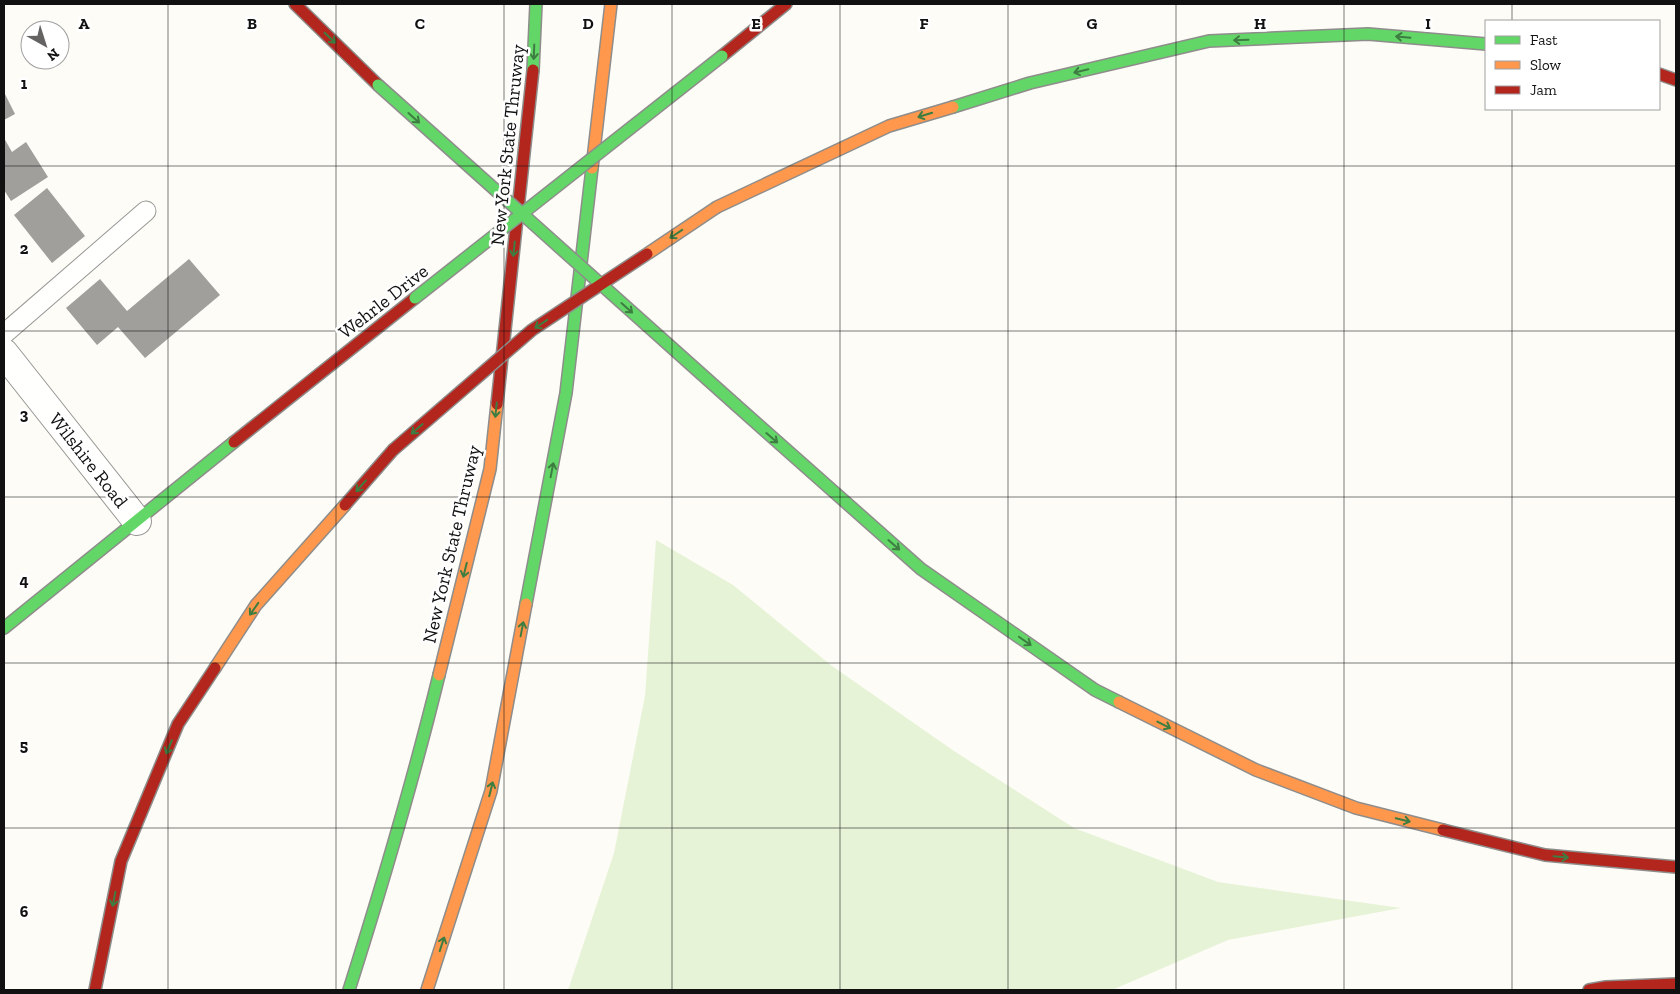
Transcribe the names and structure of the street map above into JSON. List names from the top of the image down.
{
  "streets": {
    "main road": ["New York State Thruway", "Wehrle Drive"],
    "street": ["Wilshire Road"]
  },
  "crossings": [
    ["Wehrle Drive", "Wilshire Road"]
  ],
  "legend": ["Fast", "Slow", "Jam"],
  "north": "bottom right",
  "grid": {
    "columns": [
      "A",
      "B",
      "C",
      "D",
      "E",
      "F",
      "G",
      "H",
      "I"
    ],
    "rows": [
      "1",
      "2",
      "3",
      "4",
      "5",
      "6"
    ]
  }
}
